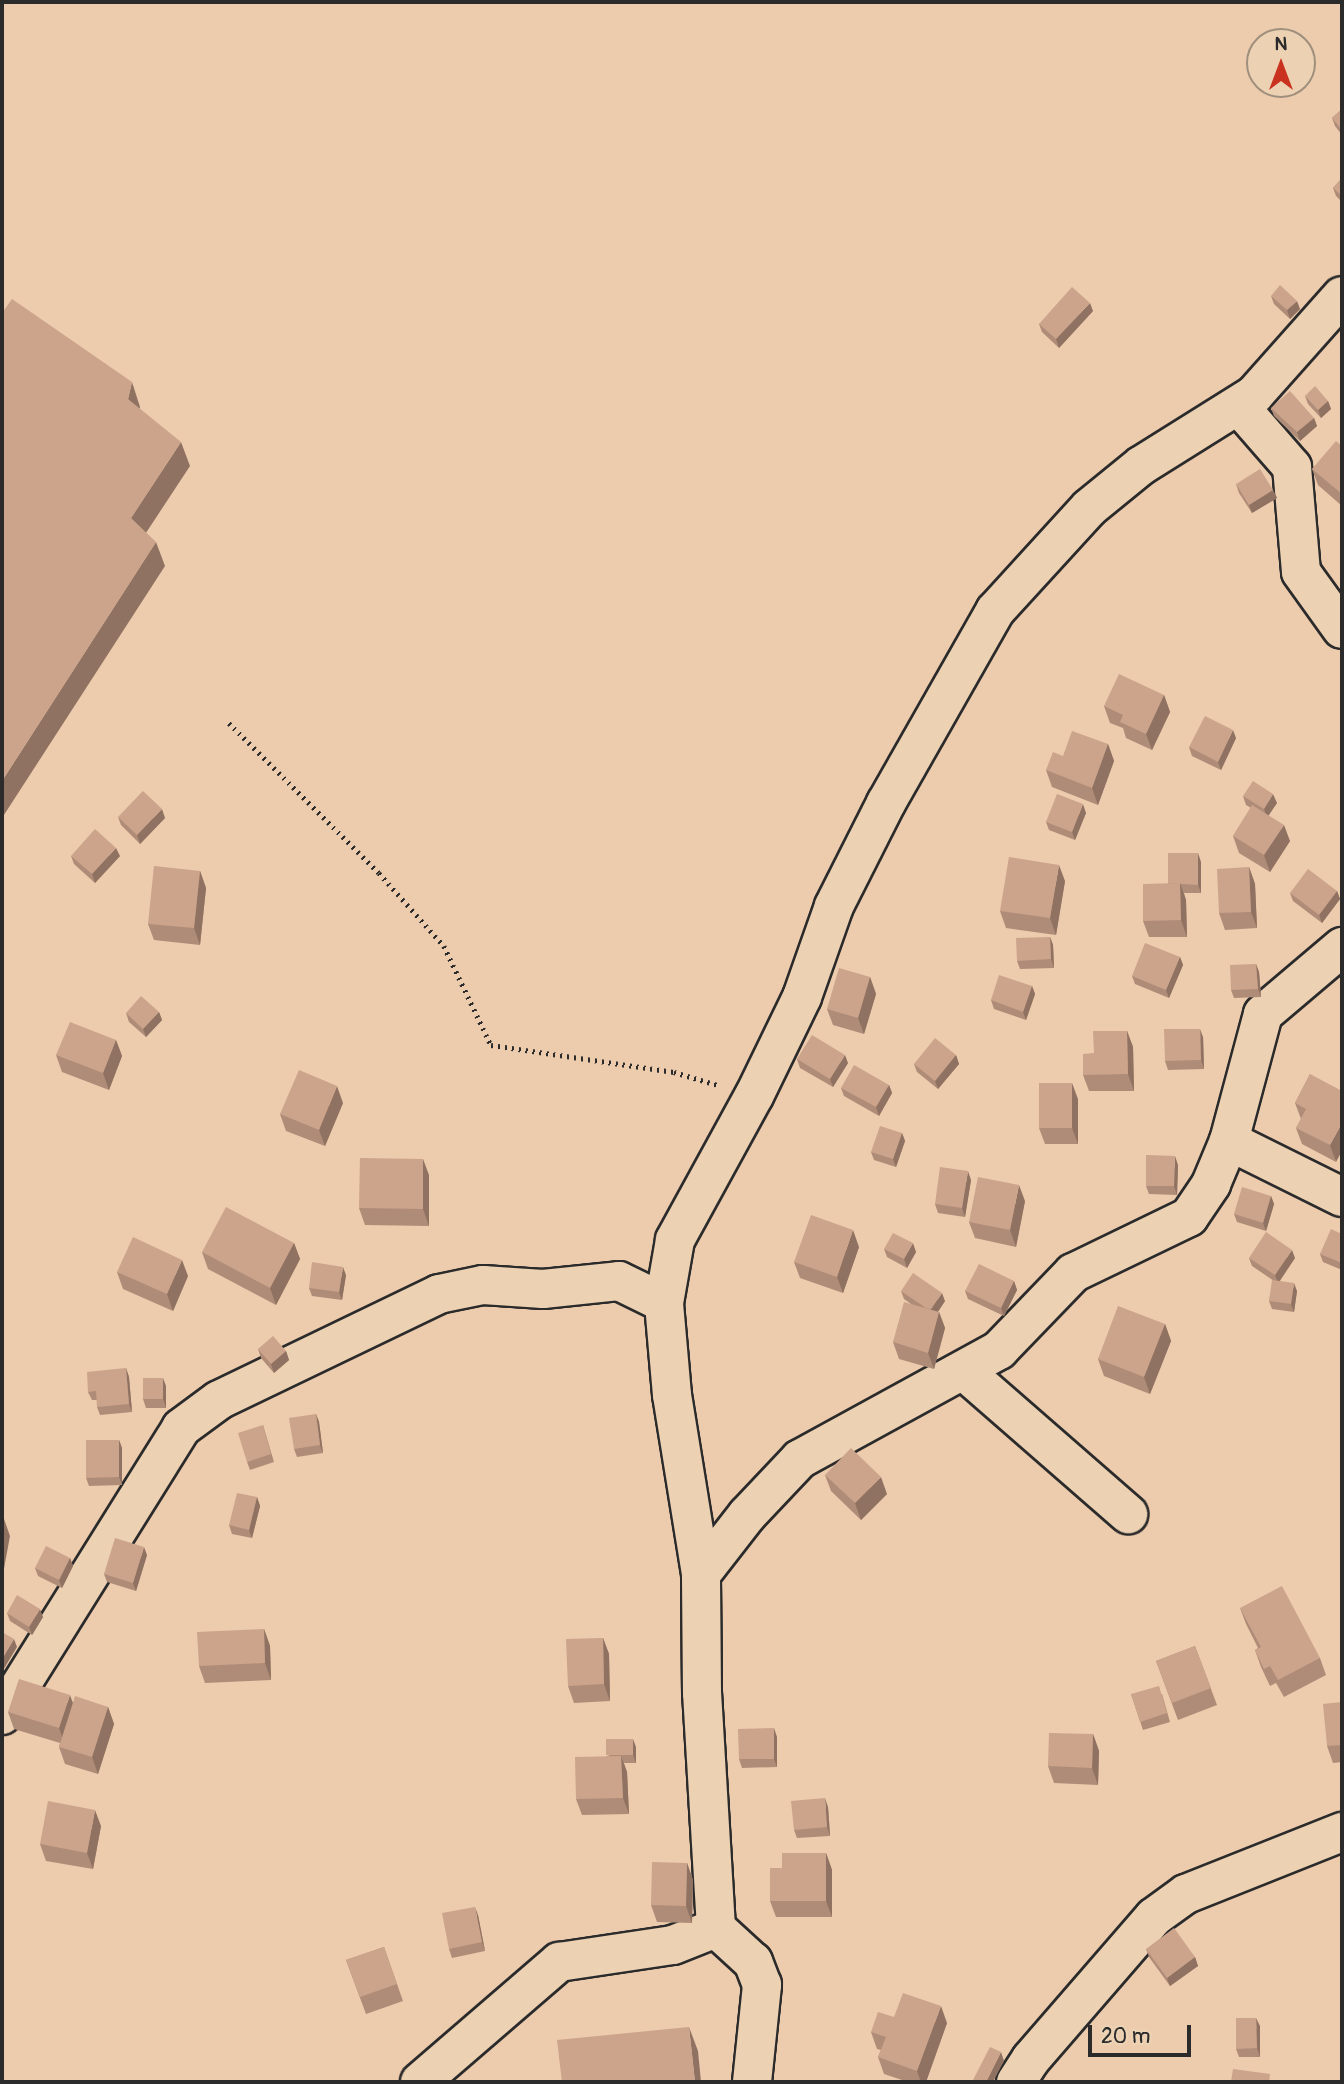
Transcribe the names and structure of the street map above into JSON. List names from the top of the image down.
{
  "scale_bar": "20 m",
  "north": "top"
}
